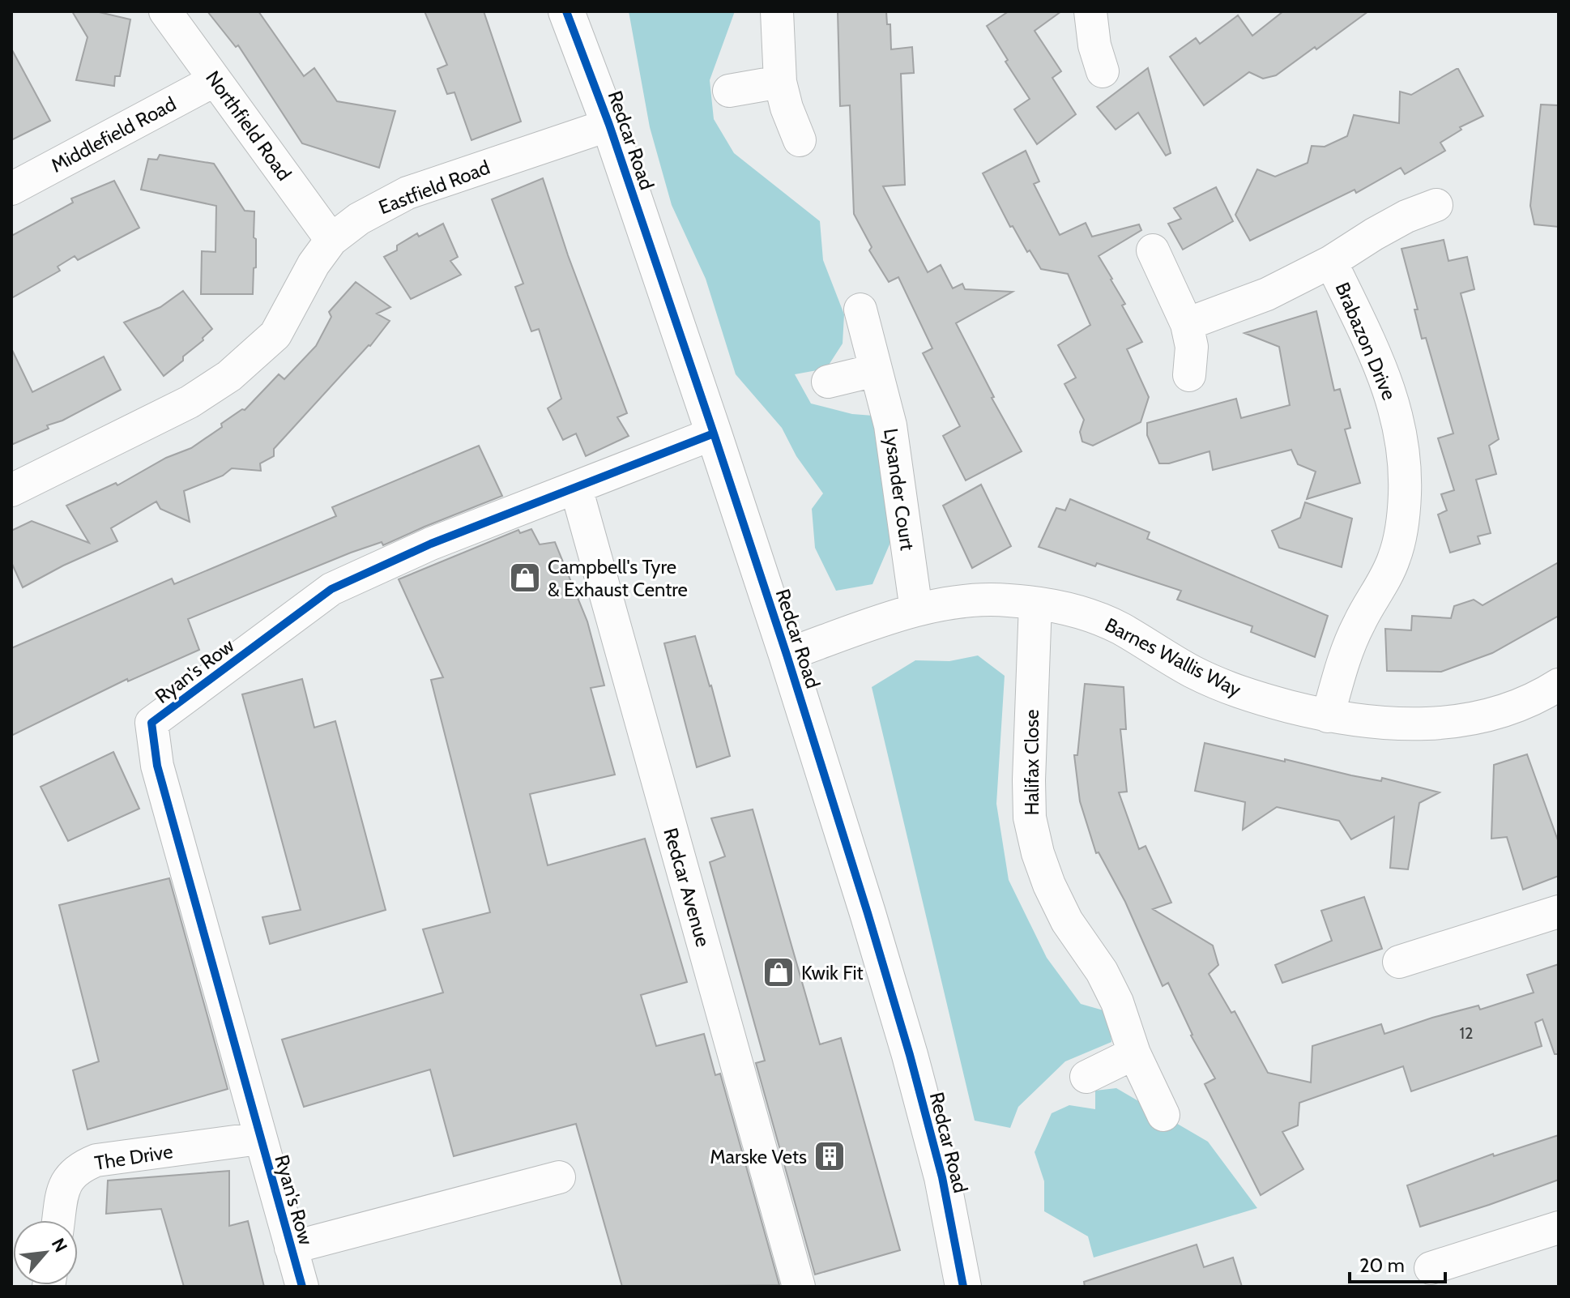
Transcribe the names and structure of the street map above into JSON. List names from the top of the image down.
{
  "streets": {
    "street": [
      "Northfield Road",
      "Middlefield Road",
      "Redcar Road",
      "Eastfield Road",
      "Brabazon Drive",
      "Lysander Court",
      "Barnes Wallis Way",
      "Ryan's Row",
      "Halifax Close",
      "Redcar Avenue",
      "The Drive"
    ]
  },
  "crossings": [
    ["Northfield Road", "Middlefield Road"],
    ["Northfield Road", "Eastfield Road"],
    ["Redcar Road", "Eastfield Road"],
    ["Redcar Road", "Barnes Wallis Way"],
    ["Redcar Road", "Ryan's Row"],
    ["Brabazon Drive", "Barnes Wallis Way"],
    ["Lysander Court", "Barnes Wallis Way"],
    ["Barnes Wallis Way", "Halifax Close"],
    ["Ryan's Row", "Redcar Avenue"],
    ["Ryan's Row", "The Drive"]
  ],
  "places": {
    "shop": ["Campbell's Tyre & Exhaust Centre", "Kwik Fit"],
    "building": ["Marske Vets"]
  },
  "house_numbers": ["12"],
  "scale_bar": "20 m",
  "north": "top right"
}
